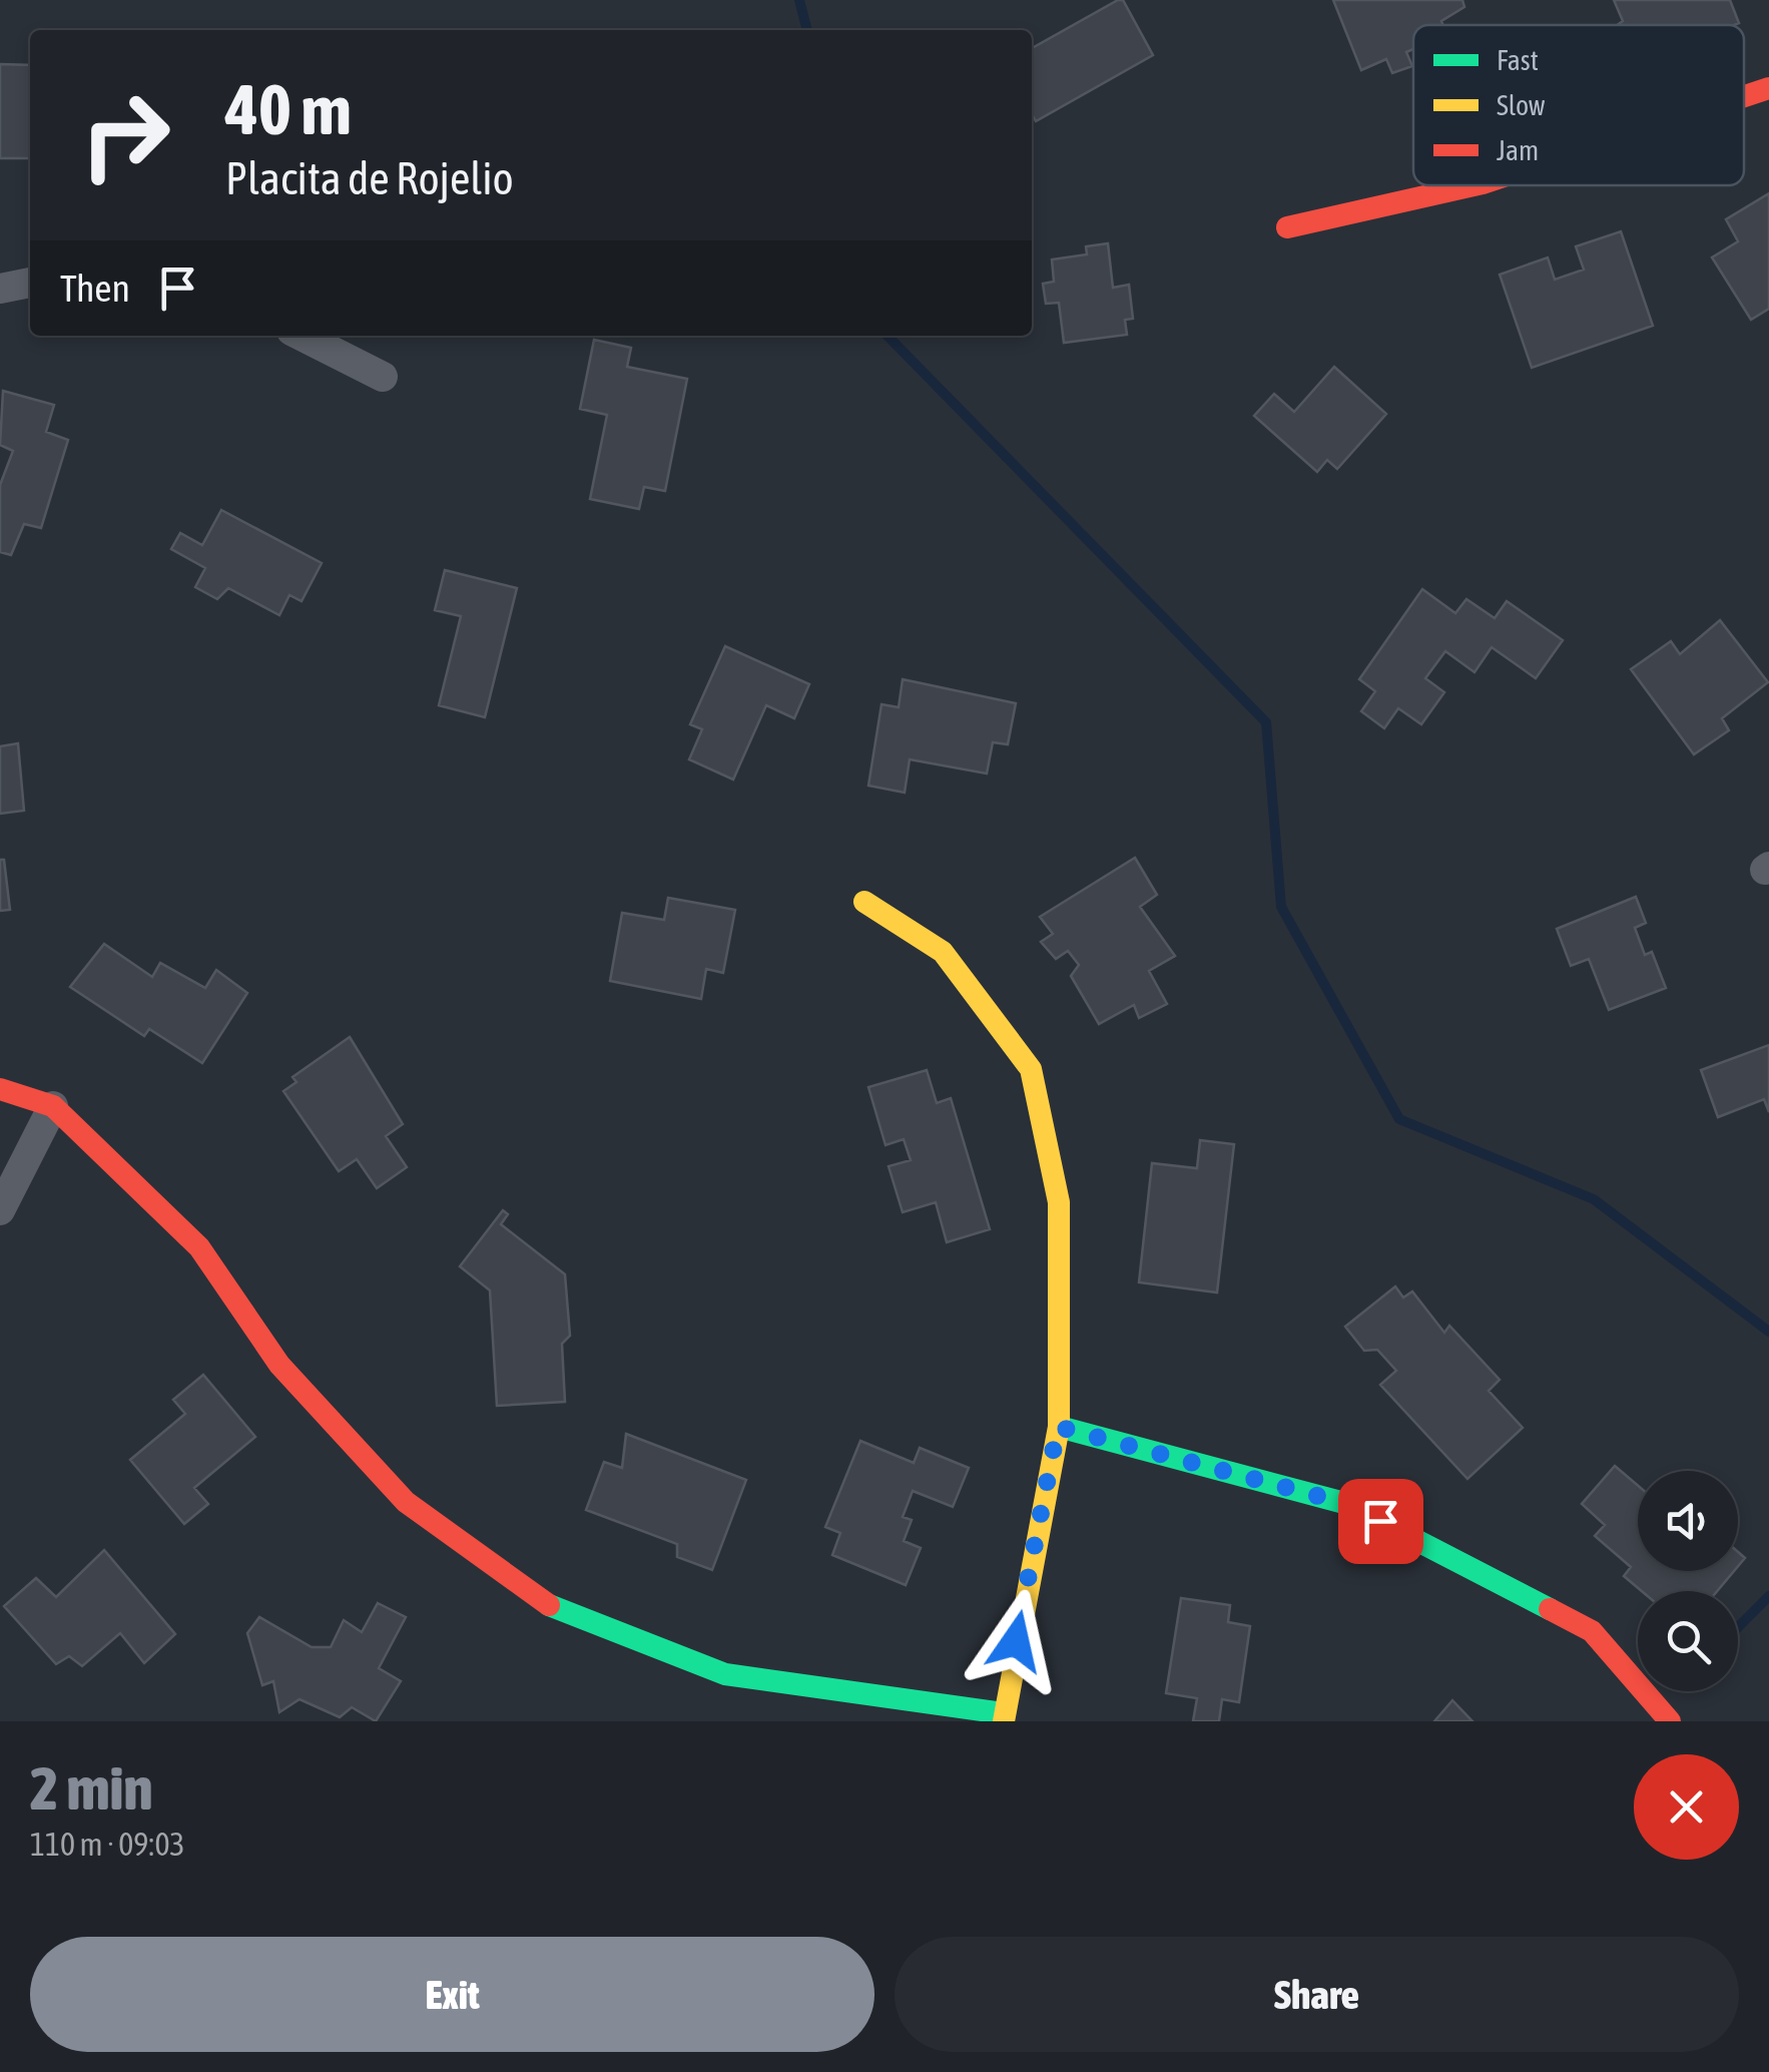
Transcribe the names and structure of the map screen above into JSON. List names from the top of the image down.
{
  "legend": ["Fast", "Slow", "Jam"],
  "page": {
    "turn": ["40 m", "Placita de Rojelio"],
    "then": "Then",
    "heading": ["2 min", "110 m · 09:03"],
    "buttons": ["Exit", "Share"]
  }
}
